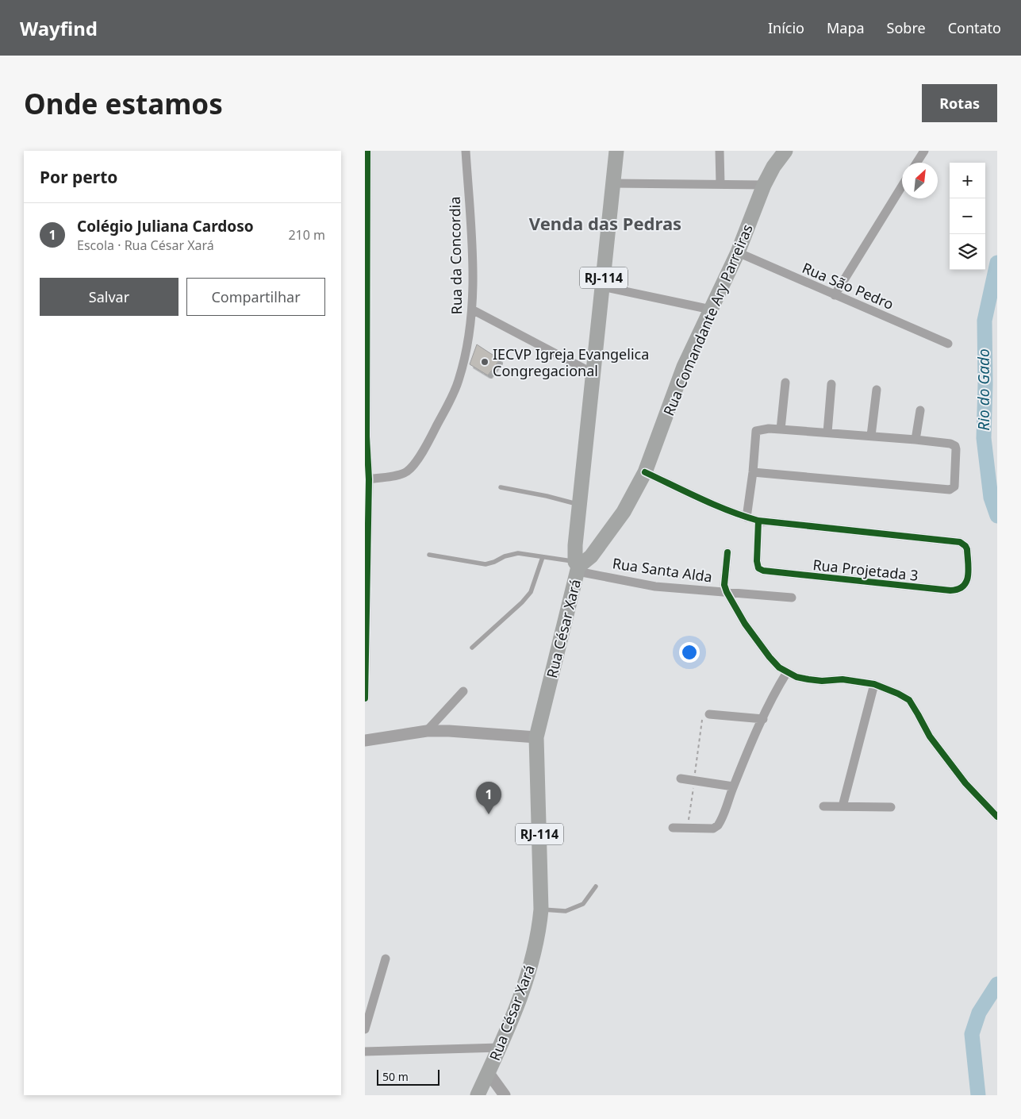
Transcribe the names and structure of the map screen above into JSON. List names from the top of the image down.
{
  "streets": {
    "main road": ["RJ-114", "Rua Comandante Ary Parreiras", "Rua César Xará"],
    "street": [
      "Rua da Concordia",
      "Rua São Pedro",
      "Rua Santa Alda",
      "Rua Projetada 3"
    ]
  },
  "crossings": [
    ["Rua São Pedro", "Rua Comandante Ary Parreiras"],
    ["Rua Comandante Ary Parreiras", "Rua Santa Alda"],
    ["Rua Comandante Ary Parreiras", "Rua César Xará"],
    ["Rua Santa Alda", "Rua César Xará"]
  ],
  "districts": ["Venda das Pedras"],
  "water": ["Rio do Gado"],
  "places": ["IECVP Igreja Evangelica Congregacional"],
  "scale_bar": "50 m",
  "north": "top right",
  "page": {
    "header": "Wayfind",
    "nav": [
      "Início",
      "Mapa",
      "Sobre",
      "Contato"
    ],
    "buttons": [
      "Rotas",
      ["Salvar", "Compartilhar"]
    ],
    "title": "Onde estamos",
    "heading": "Por perto",
    "map_buttons": ["+", "−"],
    "list": [
      {
        "mark": "1",
        "name": "Colégio Juliana Cardoso",
        "note": "Escola · Rua César Xará",
        "value": "210 m"
      }
    ],
    "pins": "1",
    "scale": "50 m"
  }
}
